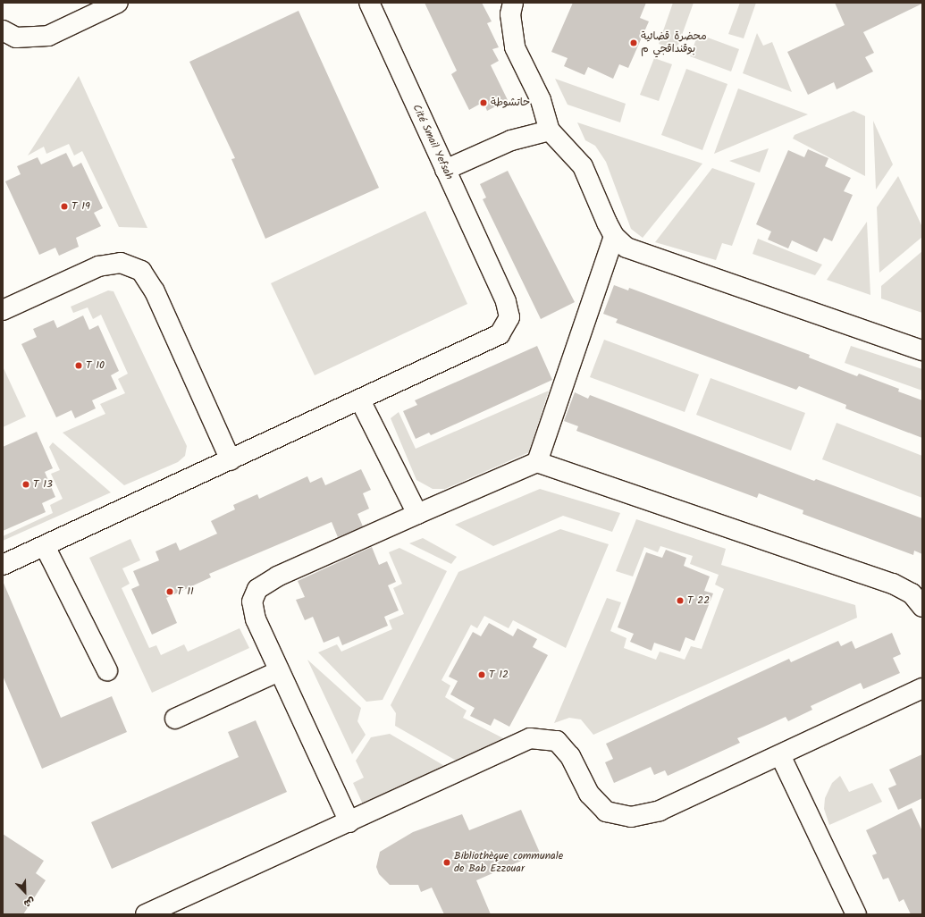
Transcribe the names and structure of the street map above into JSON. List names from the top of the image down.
{
  "streets": {
    "street": ["Cité Smail Yefsah"]
  },
  "places": [
    "محضرة قضائية بوقنداقجي م",
    "حاتشوطة",
    "T 19",
    "T 10",
    "T 13",
    "T 11",
    "T 22",
    "T 12",
    "Bibliothèque communale de Bab Ezzouar"
  ],
  "north": "bottom right"
}
